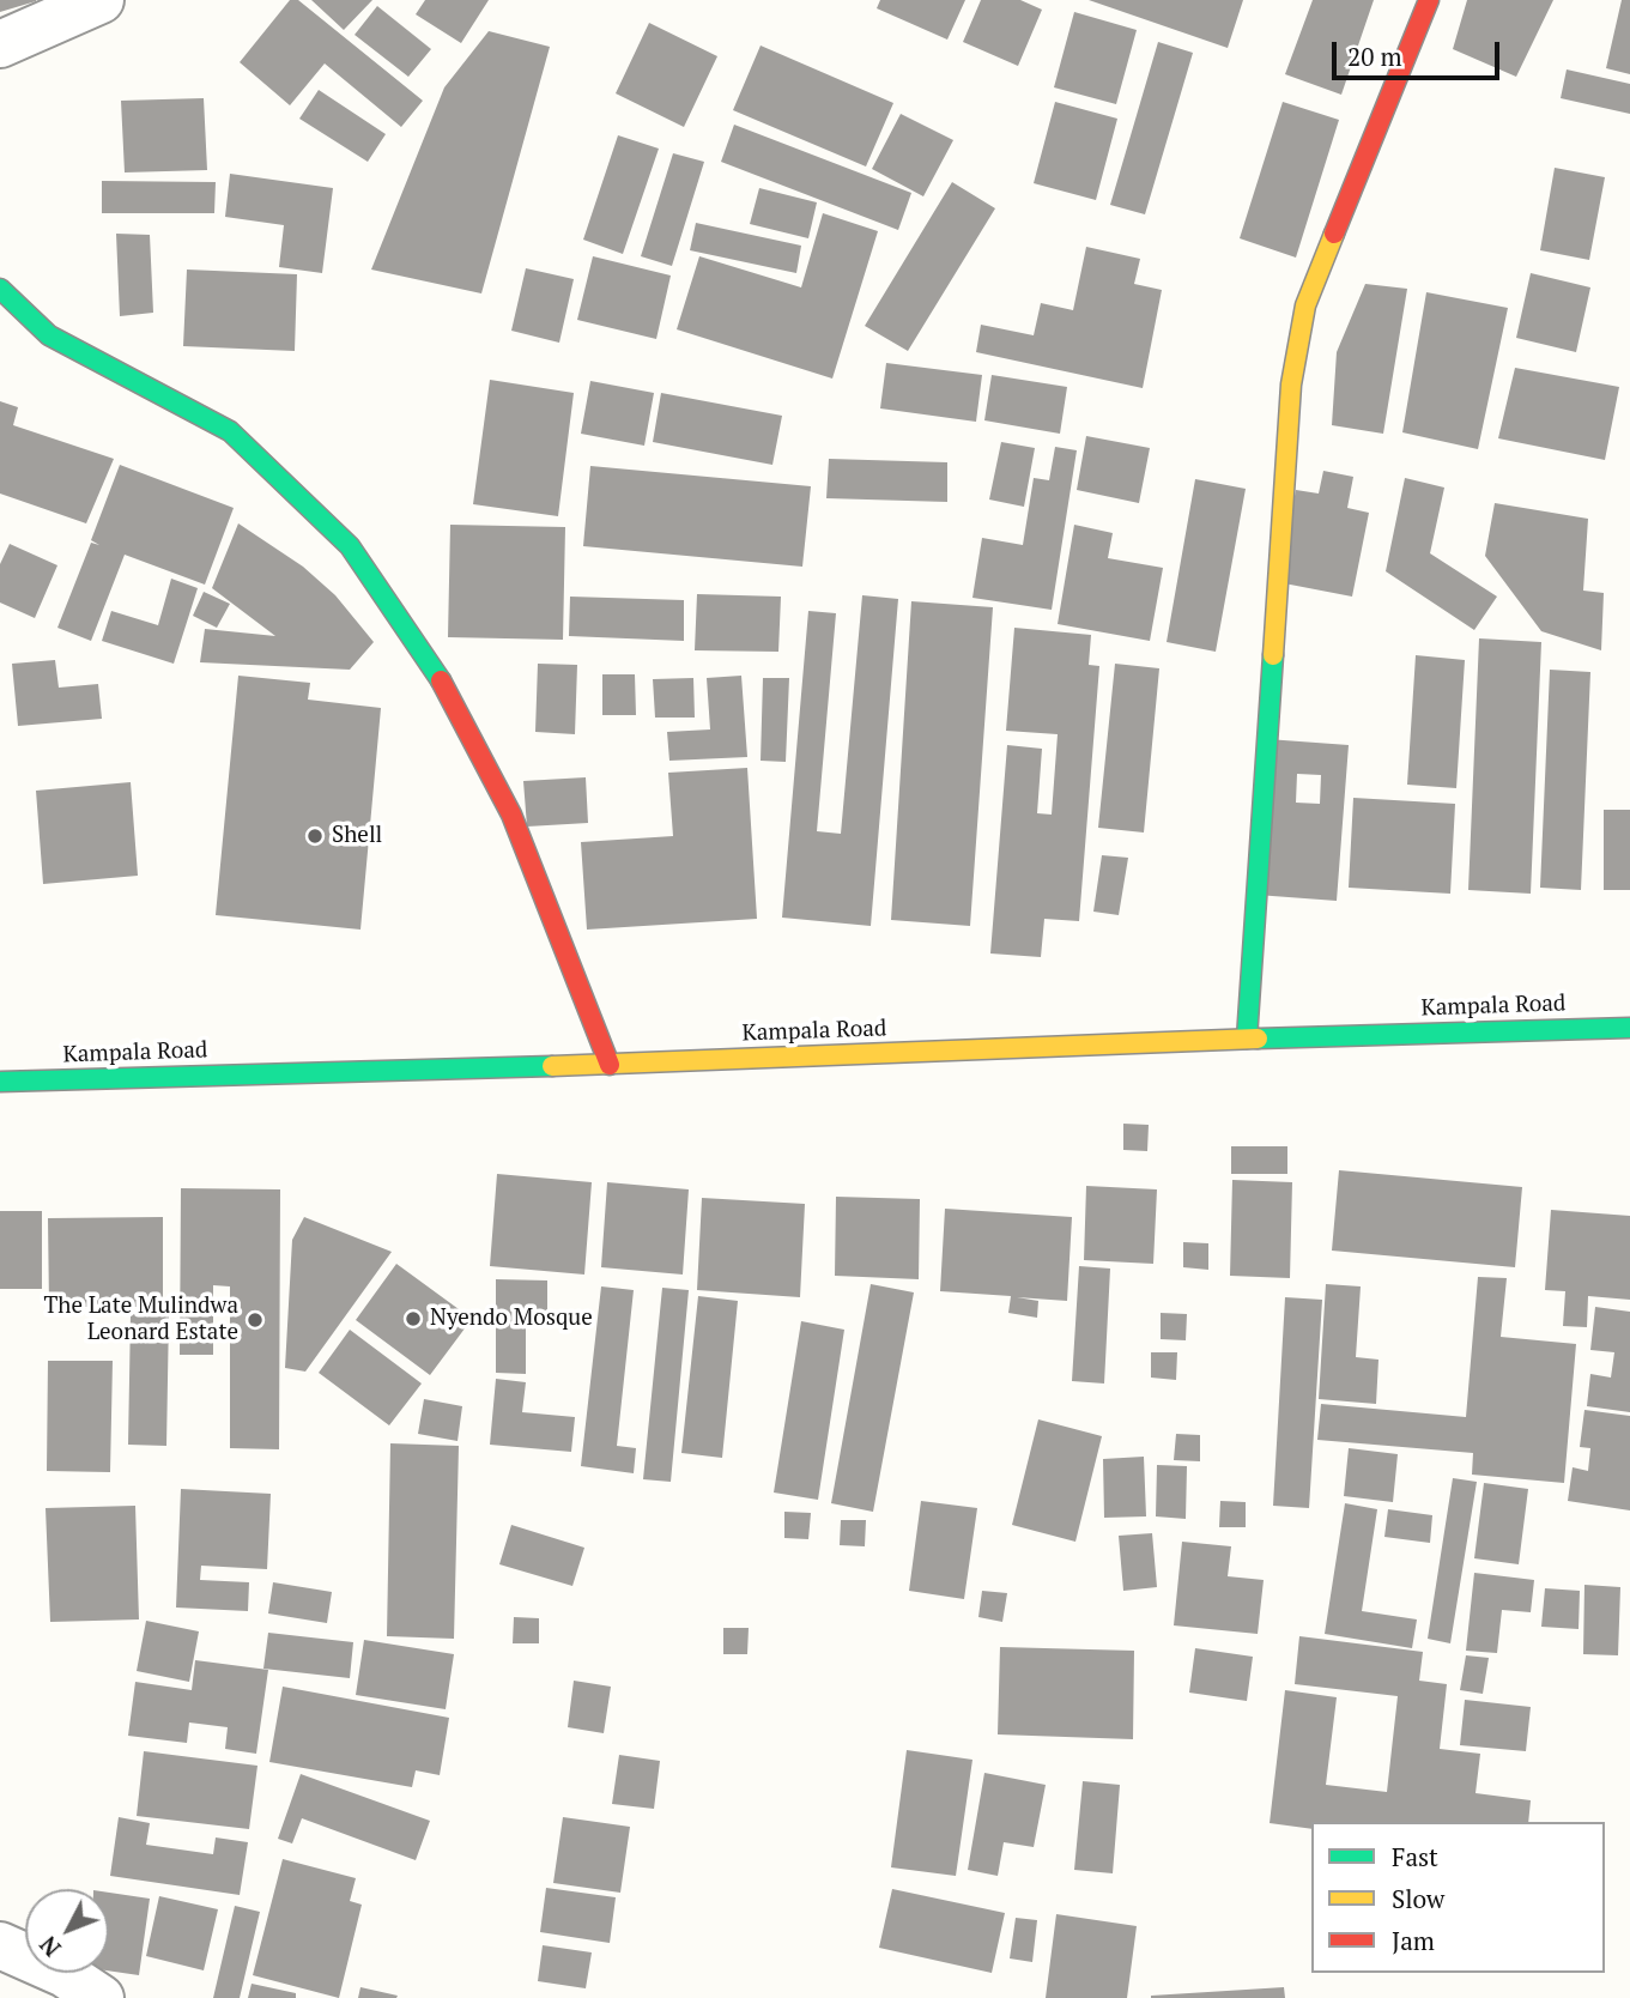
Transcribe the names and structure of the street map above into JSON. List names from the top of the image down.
{
  "streets": {
    "street": ["Kampala Road"]
  },
  "places": ["Shell", "Nyendo Mosque", "The Late Mulindwa Leonard Estate"],
  "legend": ["Fast", "Slow", "Jam"],
  "scale_bar": "20 m",
  "north": "bottom left"
}
